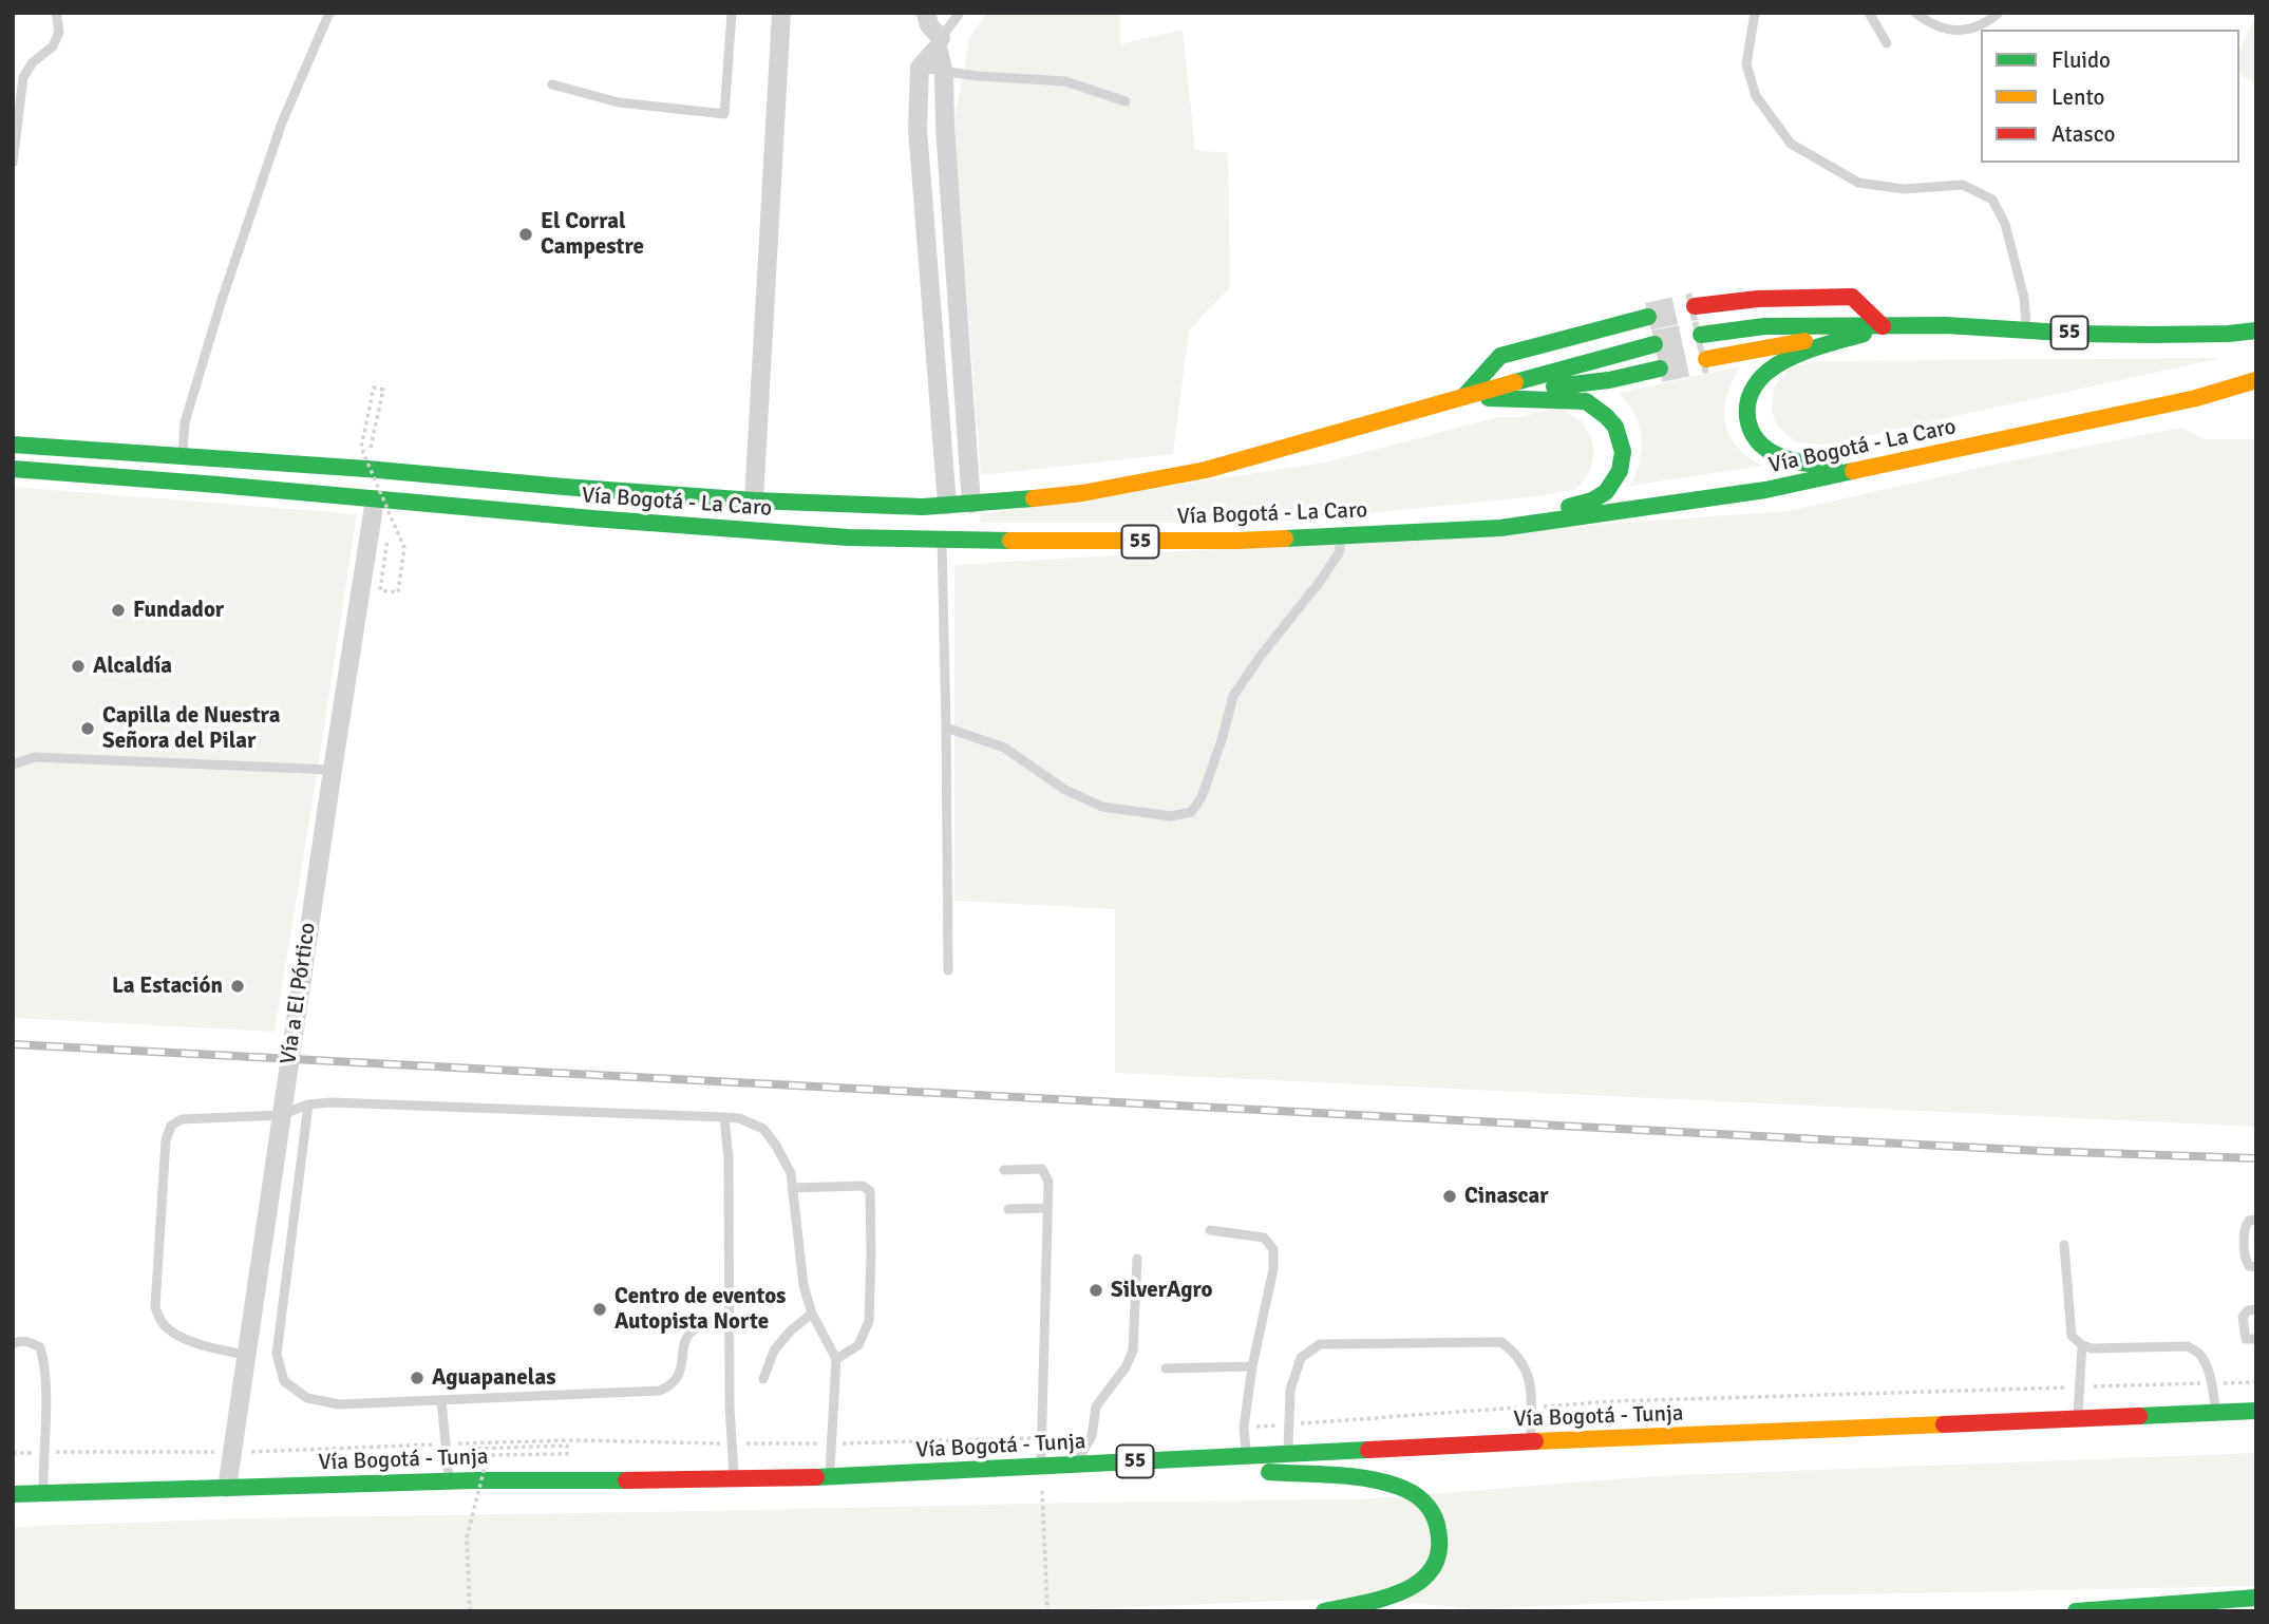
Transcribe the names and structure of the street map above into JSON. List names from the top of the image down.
{
  "streets": {
    "main road": ["55", "Vía Bogotá - La Caro", "Vía Bogotá - Tunja"],
    "street": ["Vía a El Pórtico"]
  },
  "crossings": [
    ["Vía Bogotá - La Caro", "Vía a El Pórtico"],
    ["Vía a El Pórtico", "Vía Bogotá - Tunja"]
  ],
  "places": [
    "El Corral Campestre",
    "Fundador",
    "Alcaldía",
    "Capilla de Nuestra Señora del Pilar",
    "La Estación",
    "Cinascar",
    "SilverAgro",
    "Centro de eventos Autopista Norte",
    "Aguapanelas"
  ],
  "legend": ["Fluido", "Lento", "Atasco"]
}
